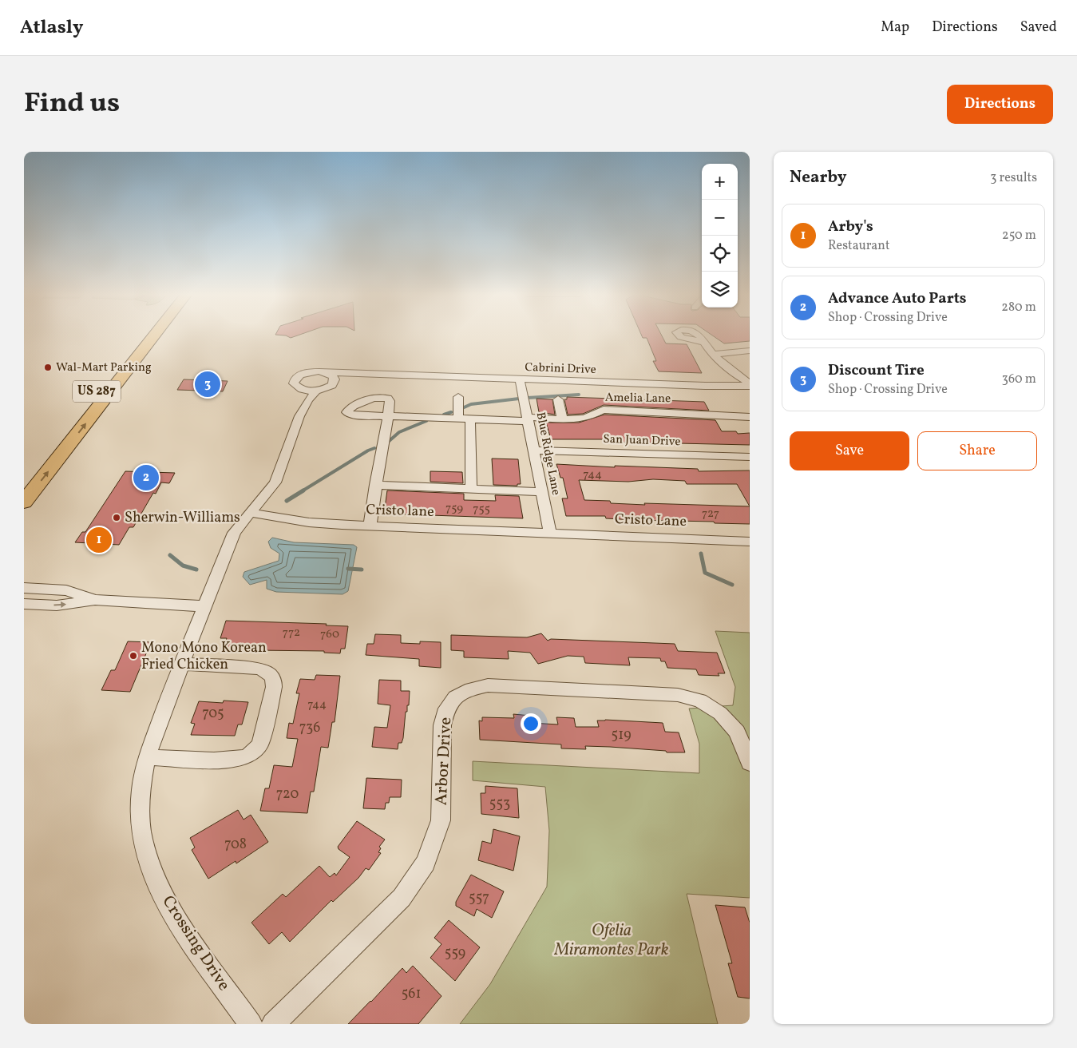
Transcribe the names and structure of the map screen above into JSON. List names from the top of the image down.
{
  "streets": {
    "main road": ["US 287"],
    "street": [
      "Cabrini Drive",
      "Amelia Lane",
      "San Juan Drive",
      "Blue Ridge Lane",
      "Cristo lane",
      "Cristo Lane",
      "Arbor Drive",
      "Crossing Drive"
    ]
  },
  "crossings": [
    ["Cabrini Drive", "Blue Ridge Lane"],
    ["Amelia Lane", "Blue Ridge Lane"],
    ["San Juan Drive", "Blue Ridge Lane"],
    ["Blue Ridge Lane", "Cristo lane"],
    ["Blue Ridge Lane", "Cristo Lane"],
    ["Cristo lane", "Cristo Lane"],
    ["Cristo lane", "Crossing Drive"]
  ],
  "parks": ["Ofelia Miramontes Park"],
  "places": ["Wal-Mart Parking", "Sherwin-Williams", "Mono Mono Korean Fried Chicken"],
  "house_numbers": [
    "744",
    "759",
    "755",
    "727",
    "772",
    "760",
    "744",
    "705",
    "736",
    "519",
    "720",
    "553",
    "708",
    "557",
    "559",
    "561"
  ],
  "page": {
    "header": "Atlasly",
    "nav": ["Map", "Directions", "Saved"],
    "title": "Find us",
    "buttons": [
      "Directions",
      ["Save", "Share"]
    ],
    "heading": ["Nearby", "3 results"],
    "map_buttons": ["+", "−"],
    "list": [
      {
        "mark": "1",
        "name": "Arby's",
        "note": "Restaurant",
        "value": "250 m"
      },
      {
        "mark": "2",
        "name": "Advance Auto Parts",
        "note": "Shop · Crossing Drive",
        "value": "280 m"
      },
      {
        "mark": "3",
        "name": "Discount Tire",
        "note": "Shop · Crossing Drive",
        "value": "360 m"
      }
    ],
    "pins": ["3", "2", "1"]
  }
}
